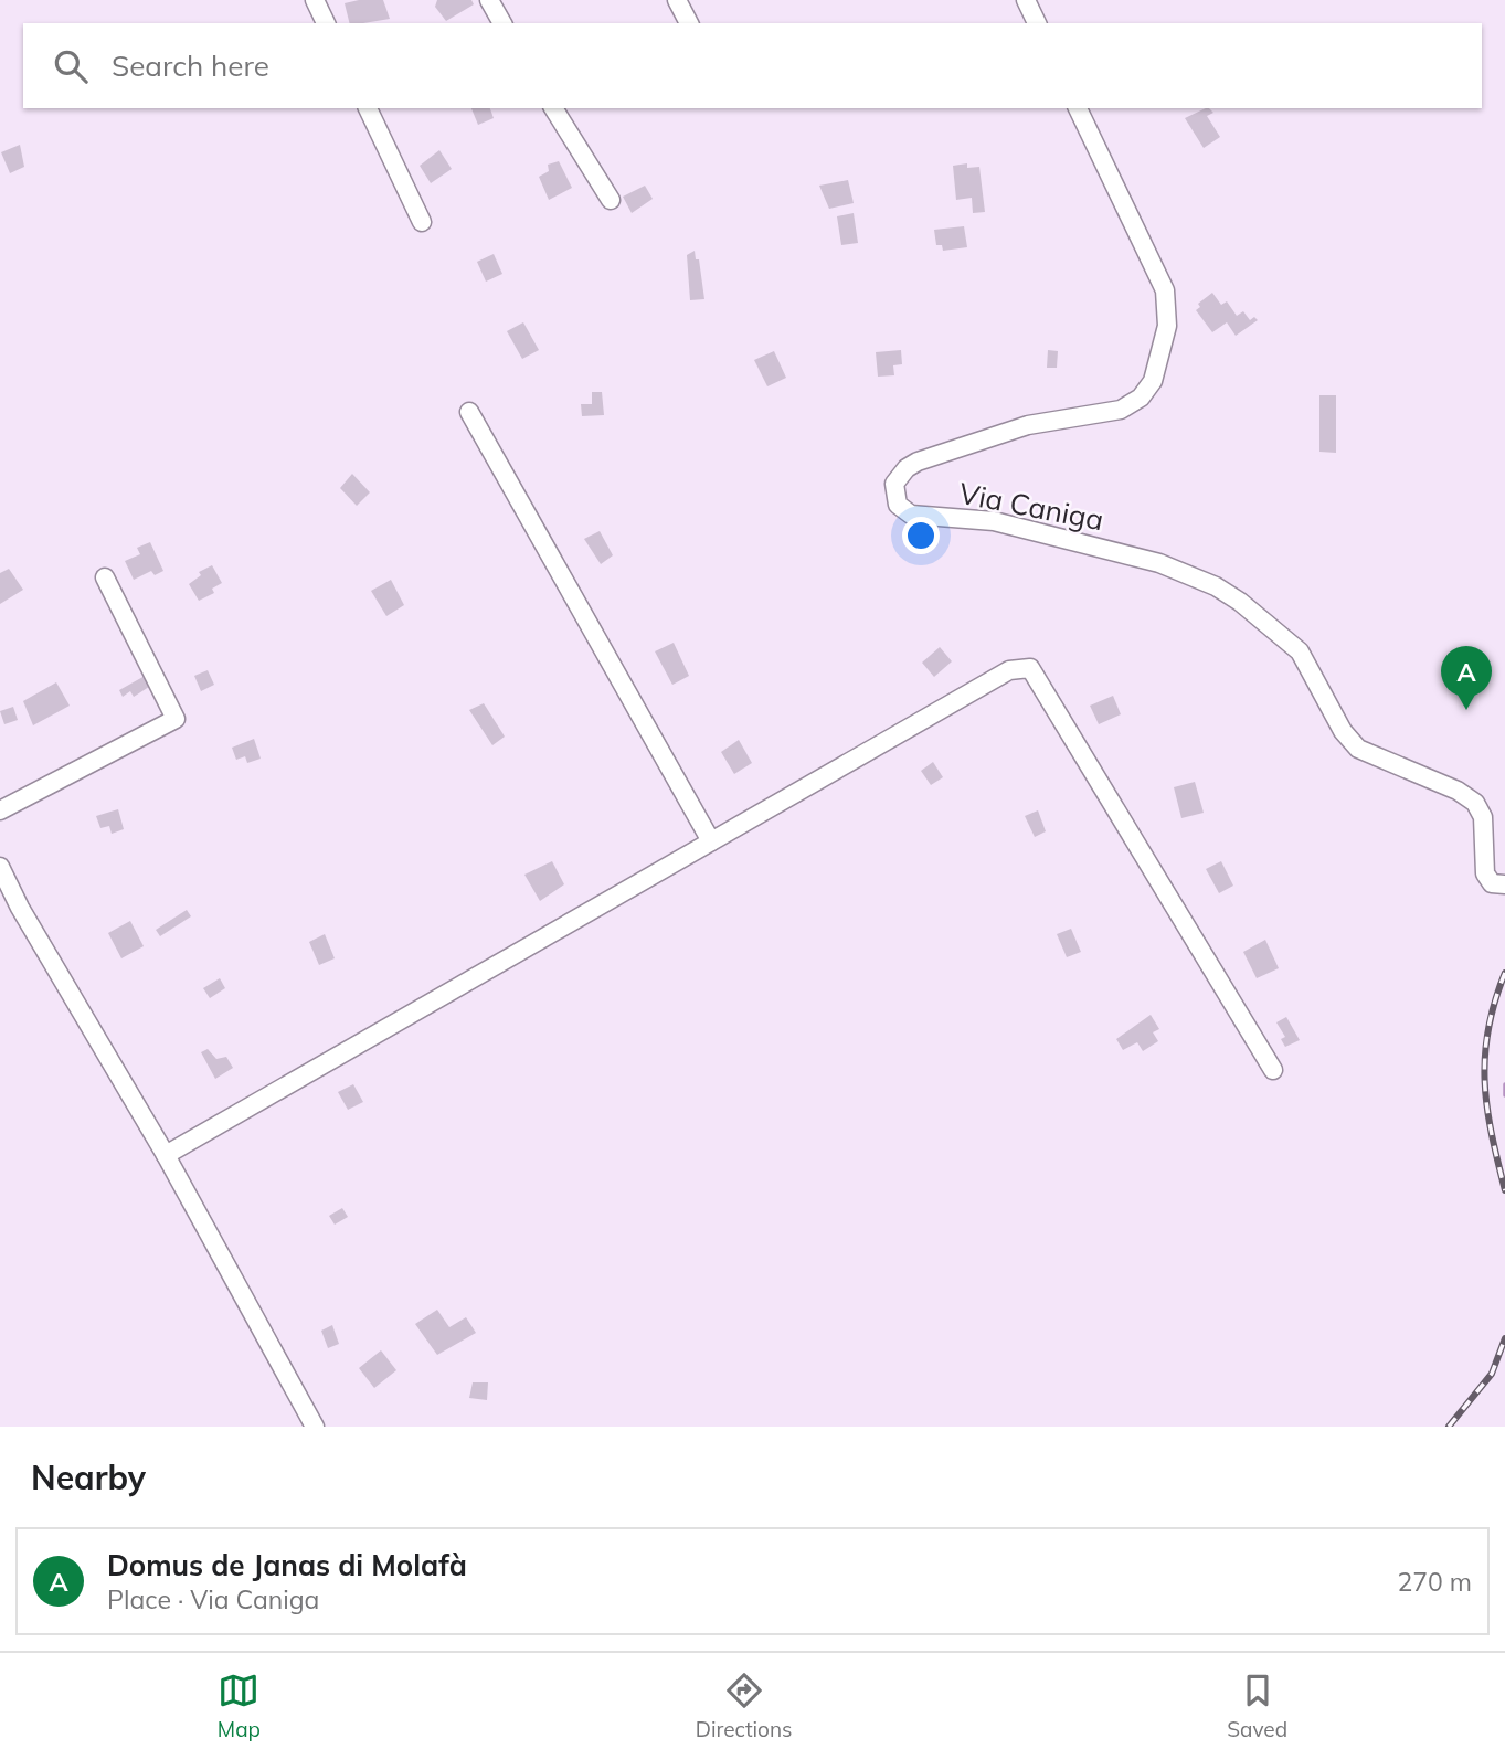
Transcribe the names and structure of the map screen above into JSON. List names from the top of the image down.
{
  "streets": {
    "street": ["Via Caniga"]
  },
  "page": {
    "search": "Search here",
    "pins": "A",
    "heading": "Nearby",
    "list": [
      {
        "mark": "A",
        "name": "Domus de Janas di Molafà",
        "note": "Place · Via Caniga",
        "value": "270 m"
      }
    ],
    "nav": ["Map", "Directions", "Saved"]
  }
}
